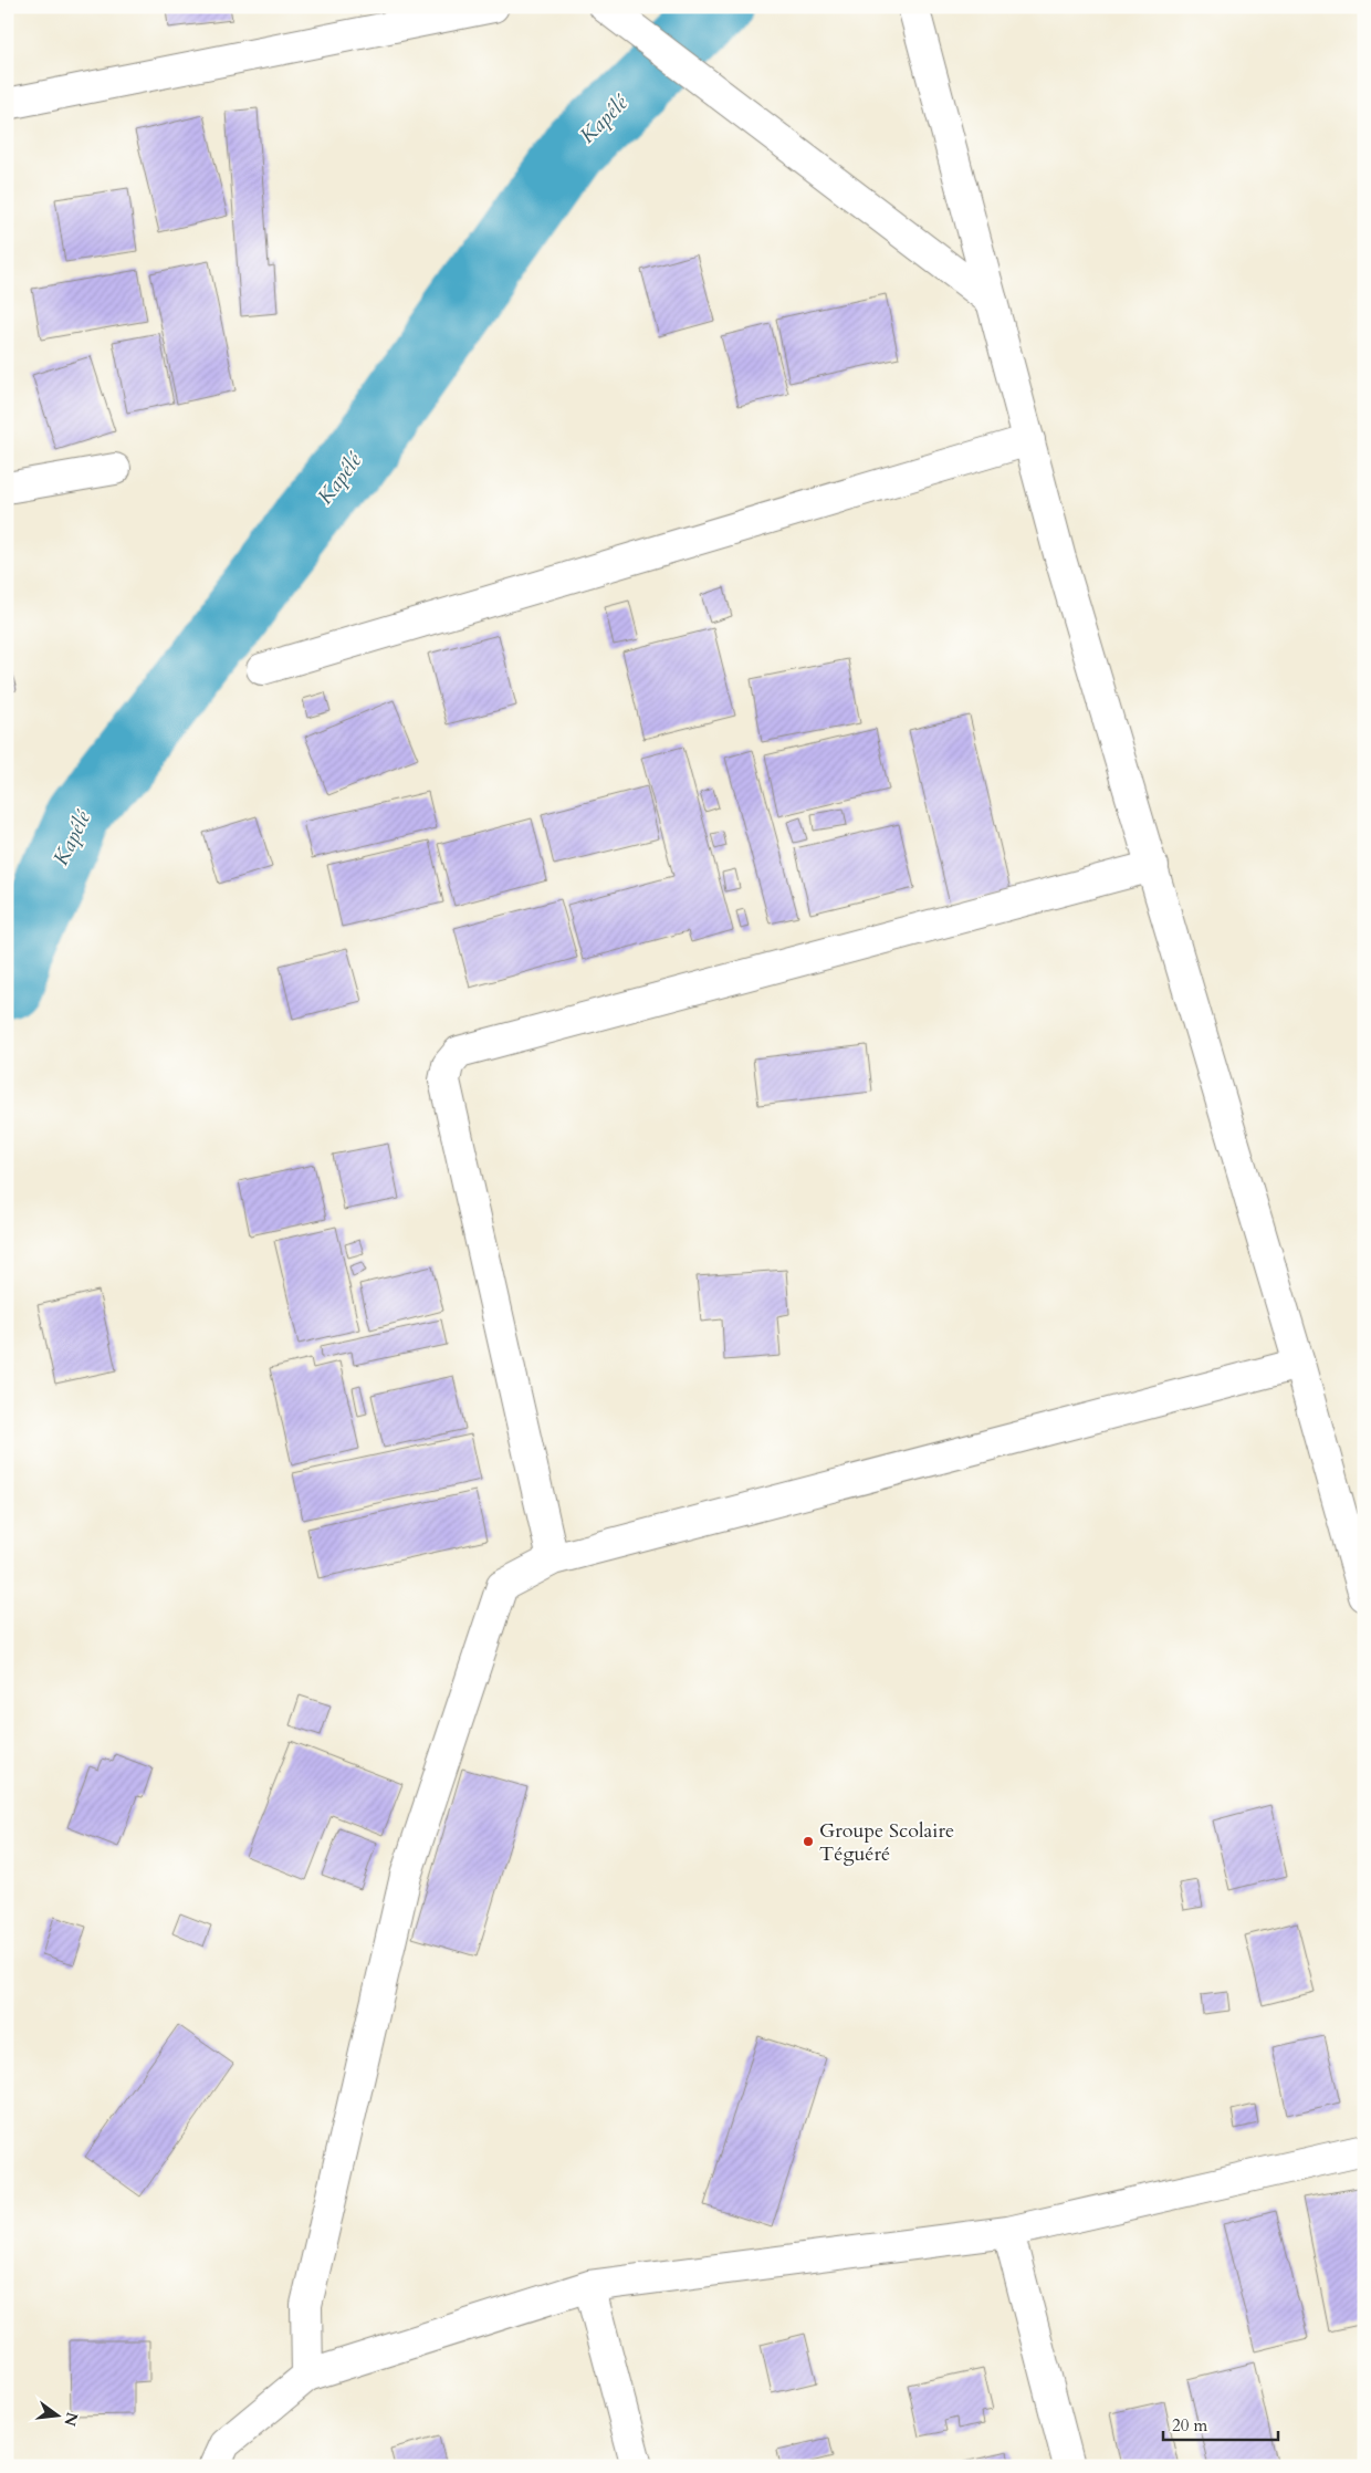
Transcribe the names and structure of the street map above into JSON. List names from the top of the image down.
{
  "water": ["Kapélé"],
  "places": ["Groupe Scolaire Téguéré"],
  "scale_bar": "20 m",
  "north": "right"
}
